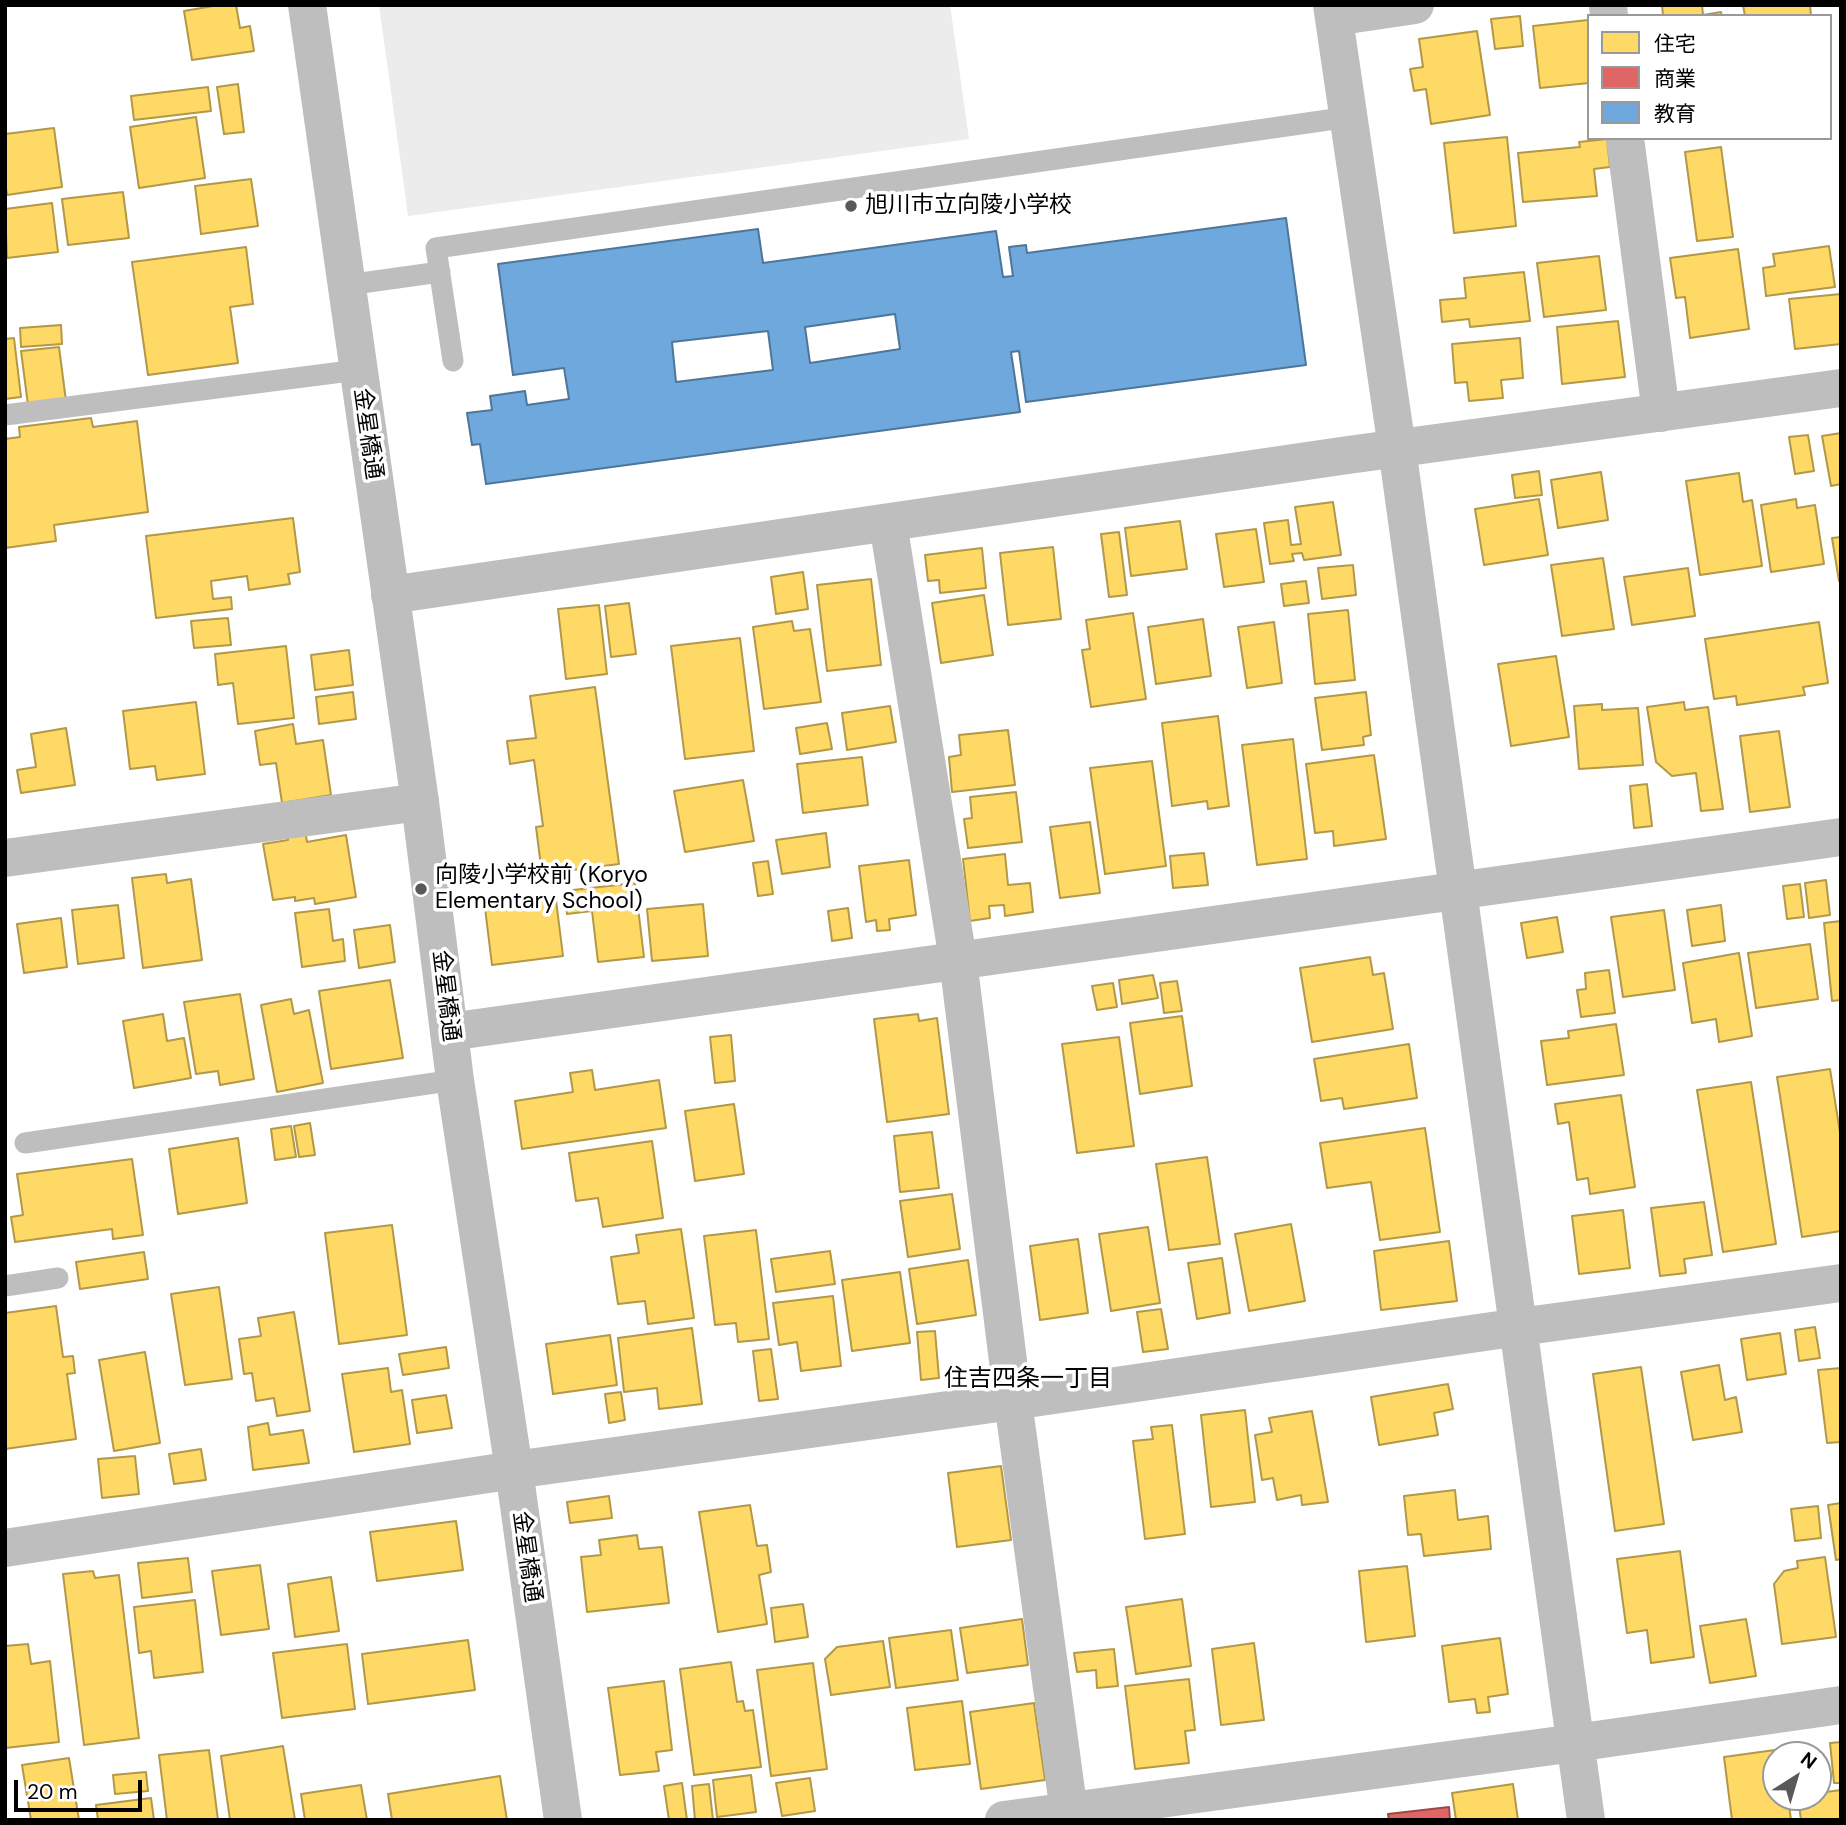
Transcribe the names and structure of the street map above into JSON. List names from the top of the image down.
{
  "streets": {
    "street": ["金星橋通"]
  },
  "districts": ["住吉四条一丁目"],
  "places": ["旭川市立向陵小学校", "向陵小学校前 (Koryo Elementary School)"],
  "legend": ["住宅", "商業", "教育"],
  "scale_bar": "20 m",
  "north": "top right"
}
